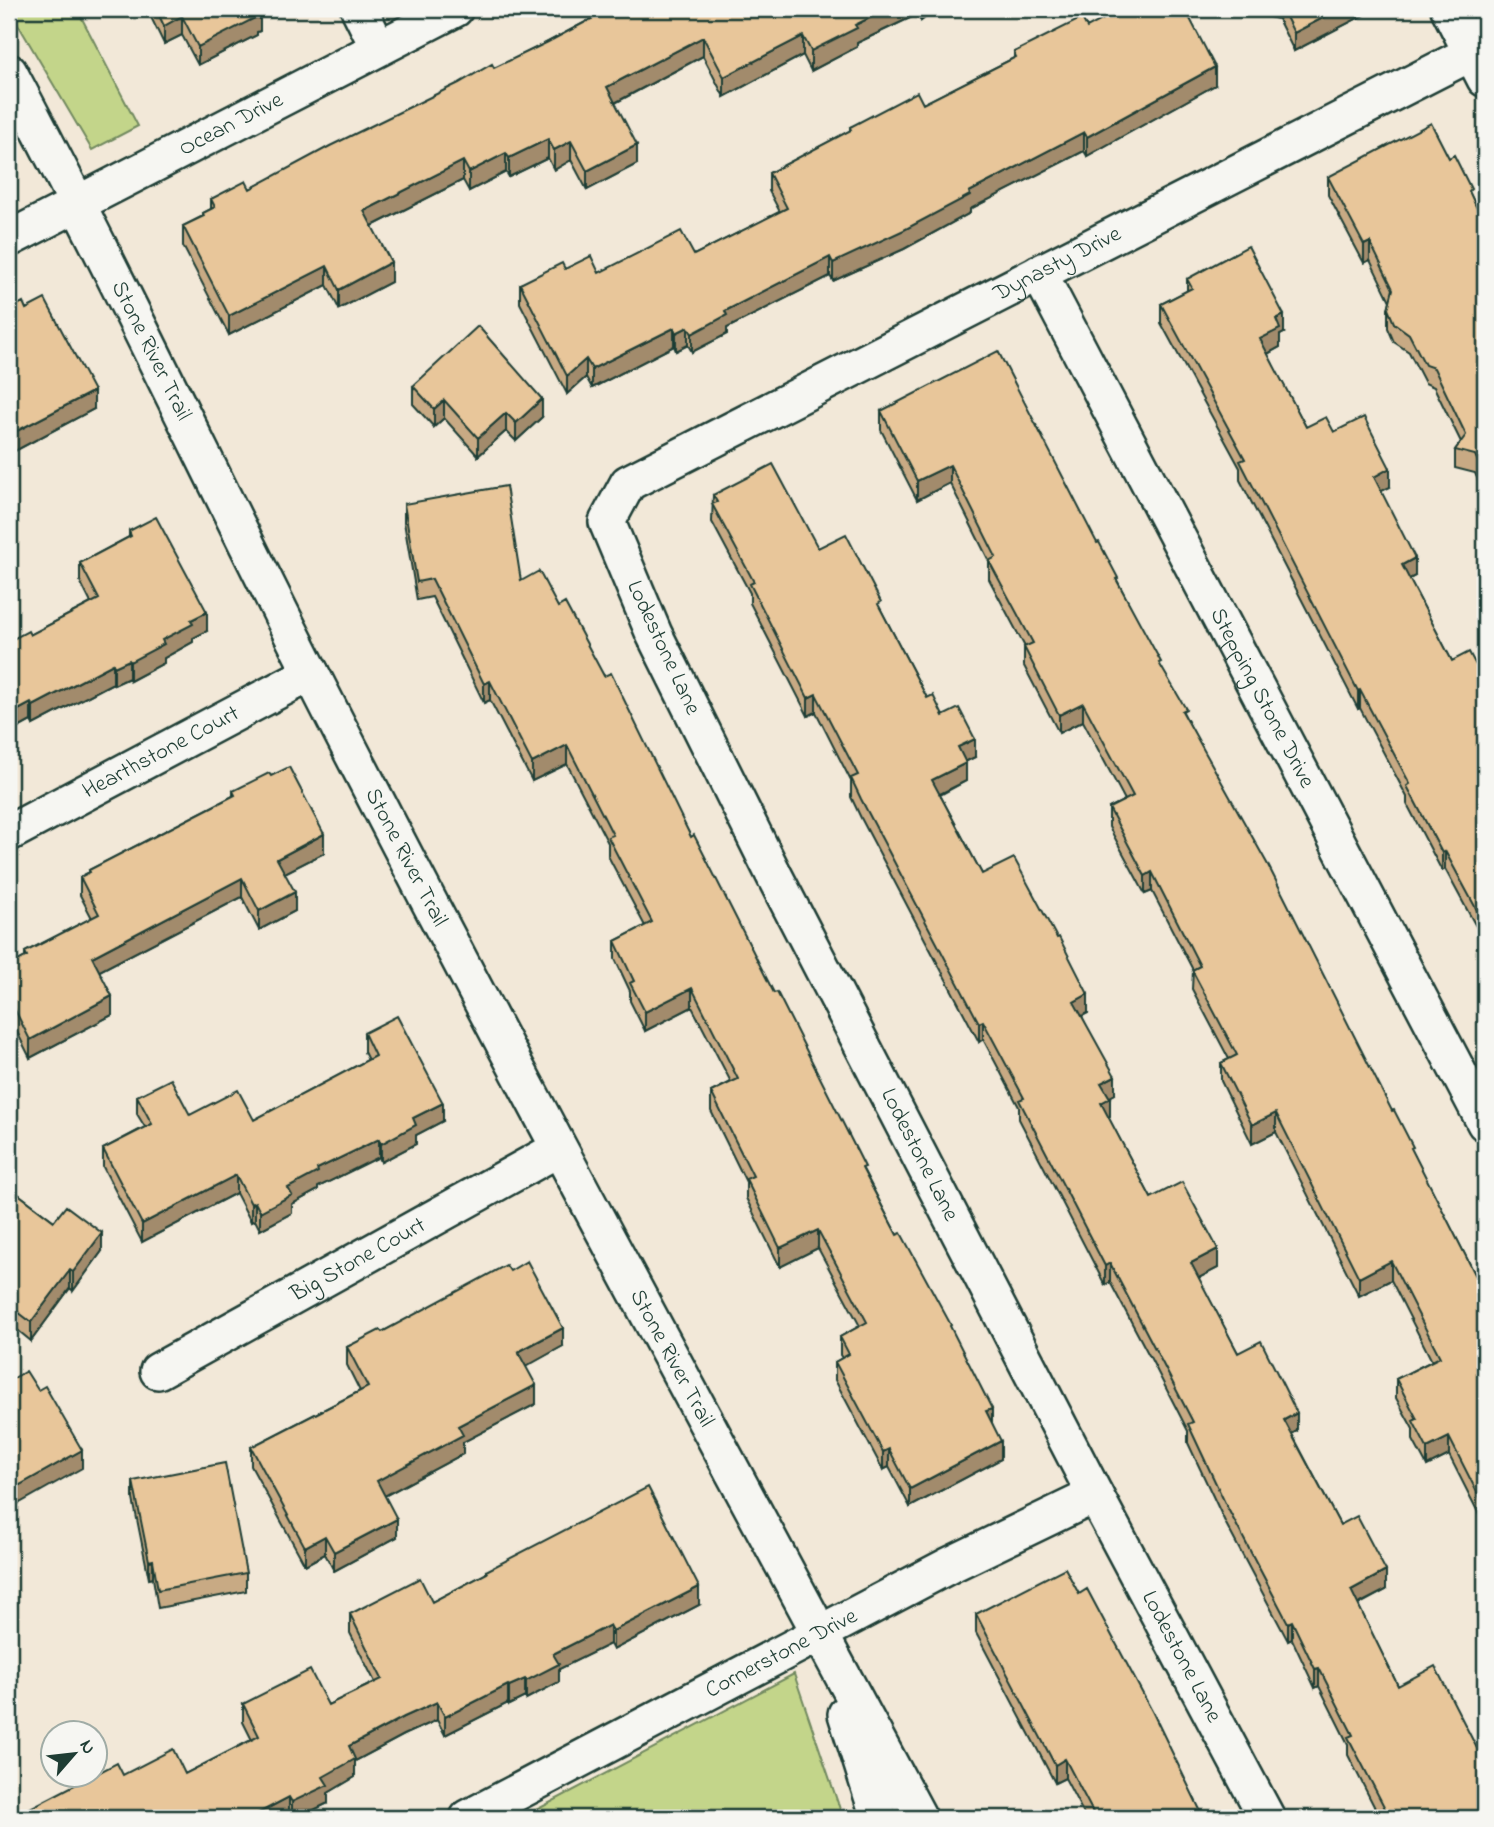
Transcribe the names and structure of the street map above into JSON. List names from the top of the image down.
{
  "streets": {
    "street": [
      "Ocean Drive",
      "Dynasty Drive",
      "Stone River Trail",
      "Lodestone Lane",
      "Stepping Stone Drive",
      "Hearthstone Court",
      "Big Stone Court",
      "Cornerstone Drive"
    ]
  },
  "crossings": [
    ["Ocean Drive", "Stone River Trail"],
    ["Dynasty Drive", "Lodestone Lane"],
    ["Dynasty Drive", "Stepping Stone Drive"],
    ["Stone River Trail", "Hearthstone Court"],
    ["Stone River Trail", "Big Stone Court"],
    ["Stone River Trail", "Cornerstone Drive"],
    ["Lodestone Lane", "Cornerstone Drive"]
  ],
  "north": "top right"
}
